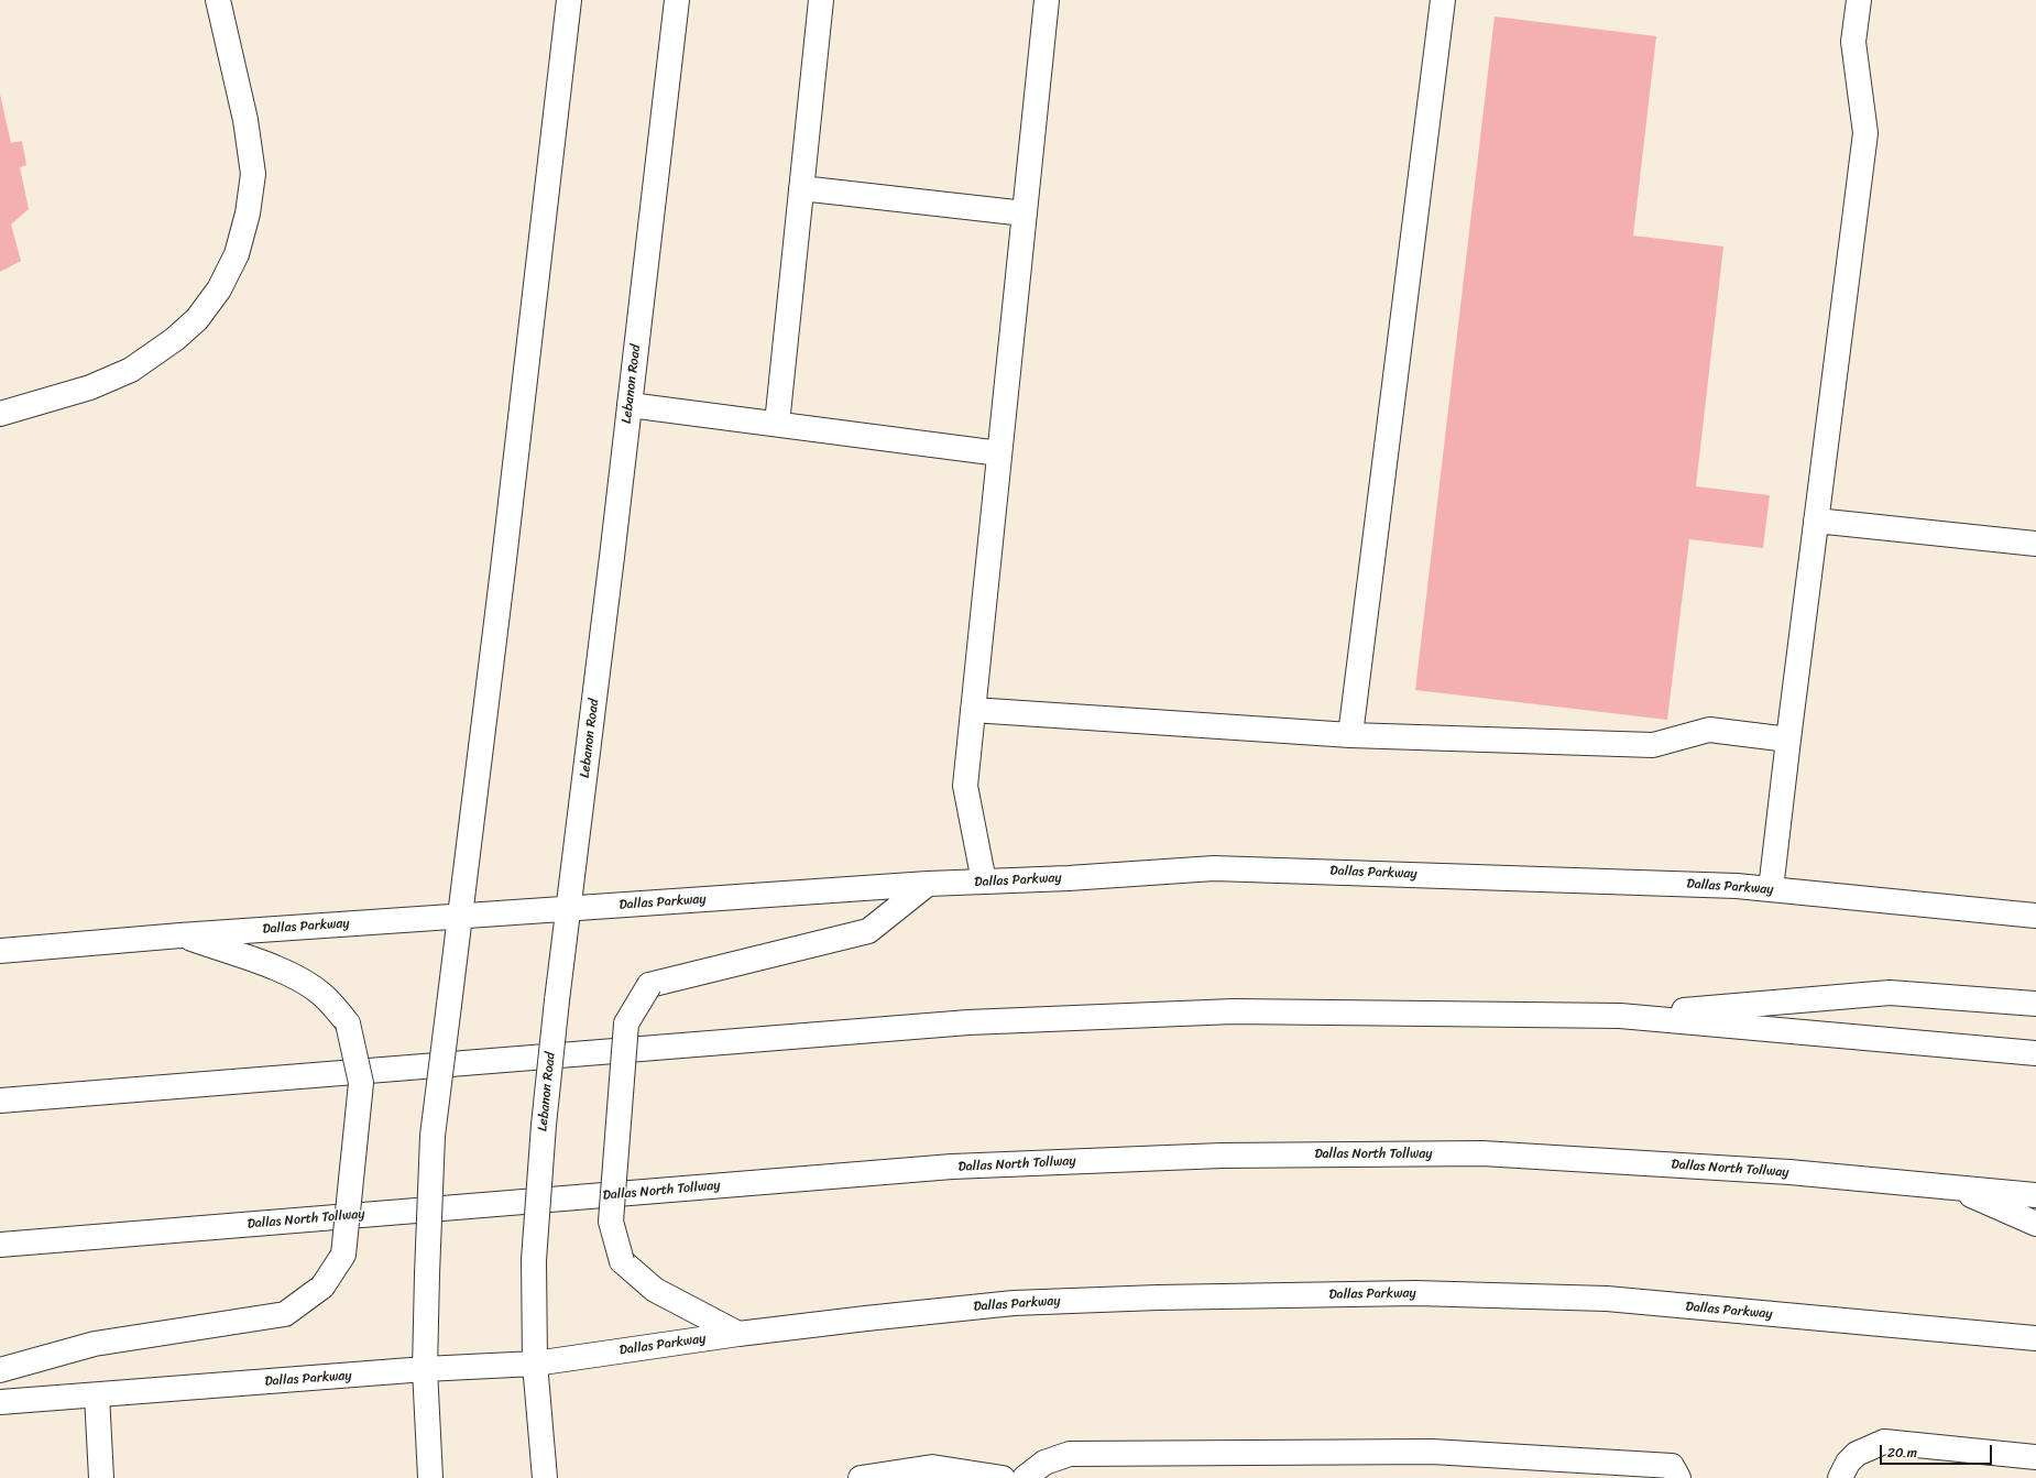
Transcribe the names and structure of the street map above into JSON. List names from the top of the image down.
{
  "streets": {
    "main road": ["Lebanon Road", "Dallas Parkway", "Dallas North Tollway"]
  },
  "crossings": [
    ["Lebanon Road", "Dallas Parkway"]
  ],
  "scale_bar": "20 m"
}
